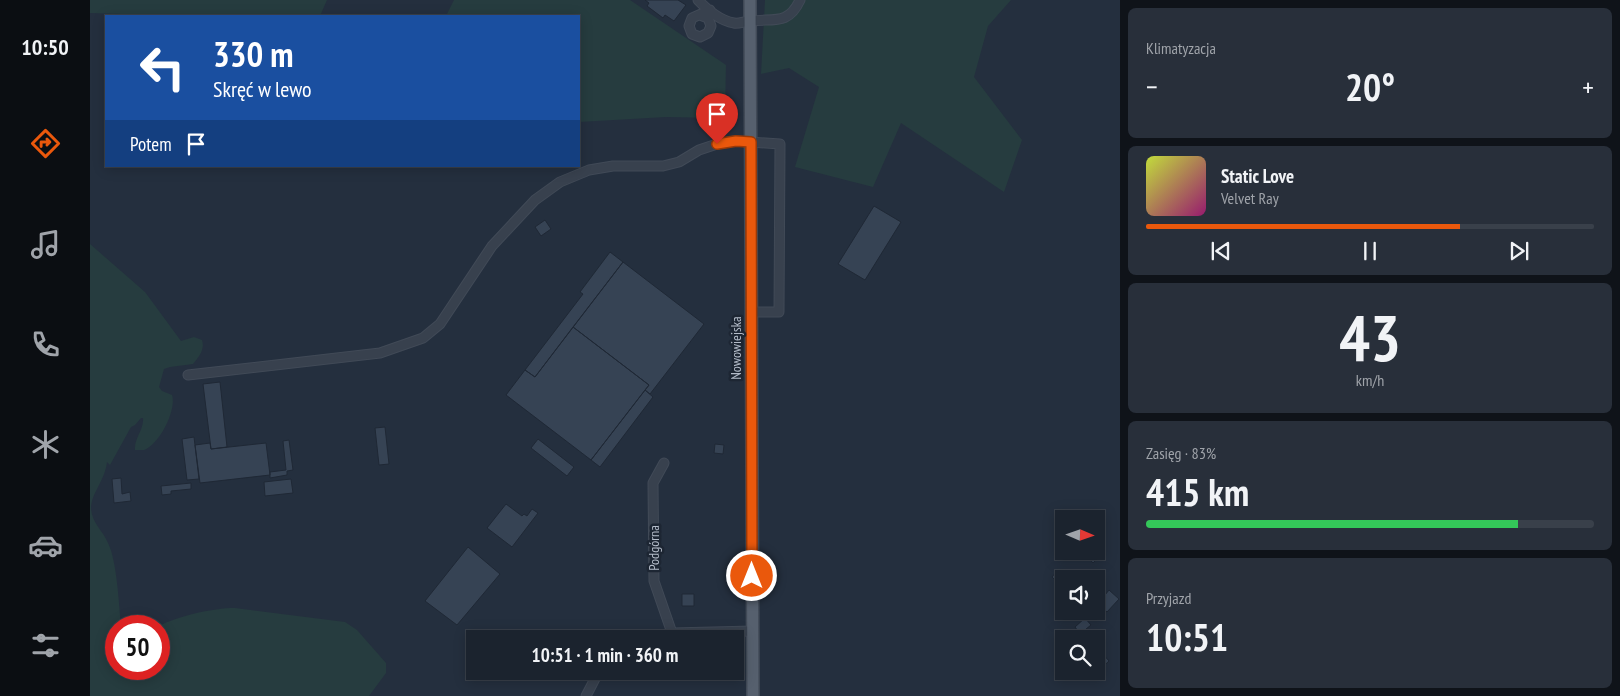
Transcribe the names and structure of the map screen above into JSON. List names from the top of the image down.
{
  "streets": {
    "main road": ["Nowowiejska"],
    "street": ["Podgórna"]
  },
  "north": "right",
  "page": {
    "tabs": "10:50",
    "tile": [
      "Klimatyzacja",
      ["43", "km/h"],
      ["Zasięg · 83%", "415 km"],
      ["Przyjazd", "10:51"]
    ],
    "turn": ["330 m", "Skręć w lewo"],
    "heat": ["−", "20°", "+"],
    "then": "Potem",
    "song": ["Static Love", "Velvet Ray"],
    "limit": "50",
    "trip": "10:51 · 1 min · 360 m"
  }
}
